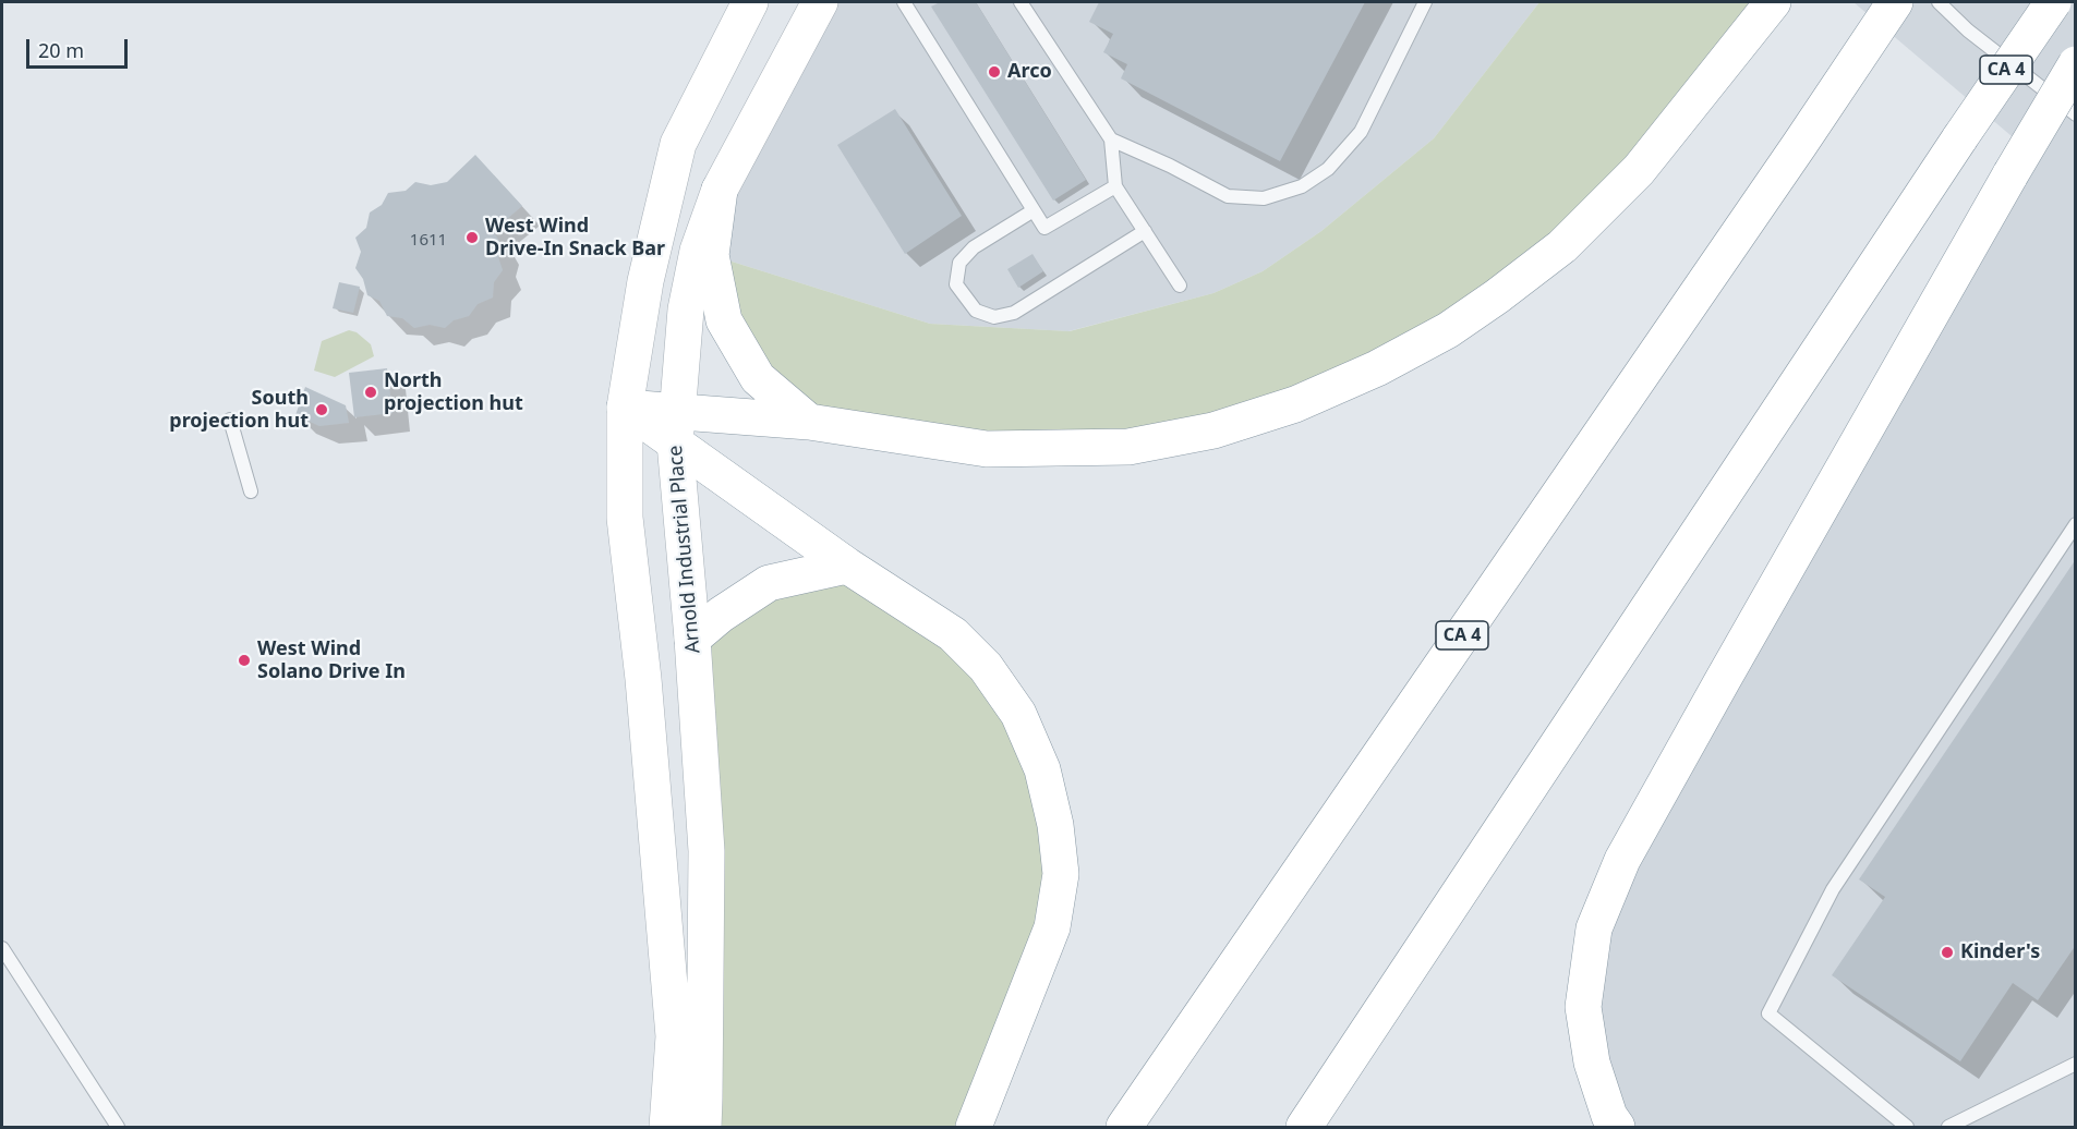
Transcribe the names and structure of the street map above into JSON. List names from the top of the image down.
{
  "streets": {
    "main road": ["CA 4", "Arnold Industrial Place"]
  },
  "places": [
    "Arco",
    "West Wind Drive-In Snack Bar",
    "North projection hut",
    "South projection hut",
    "West Wind Solano Drive In",
    "Kinder's"
  ],
  "house_numbers": ["1611"],
  "scale_bar": "20 m"
}
